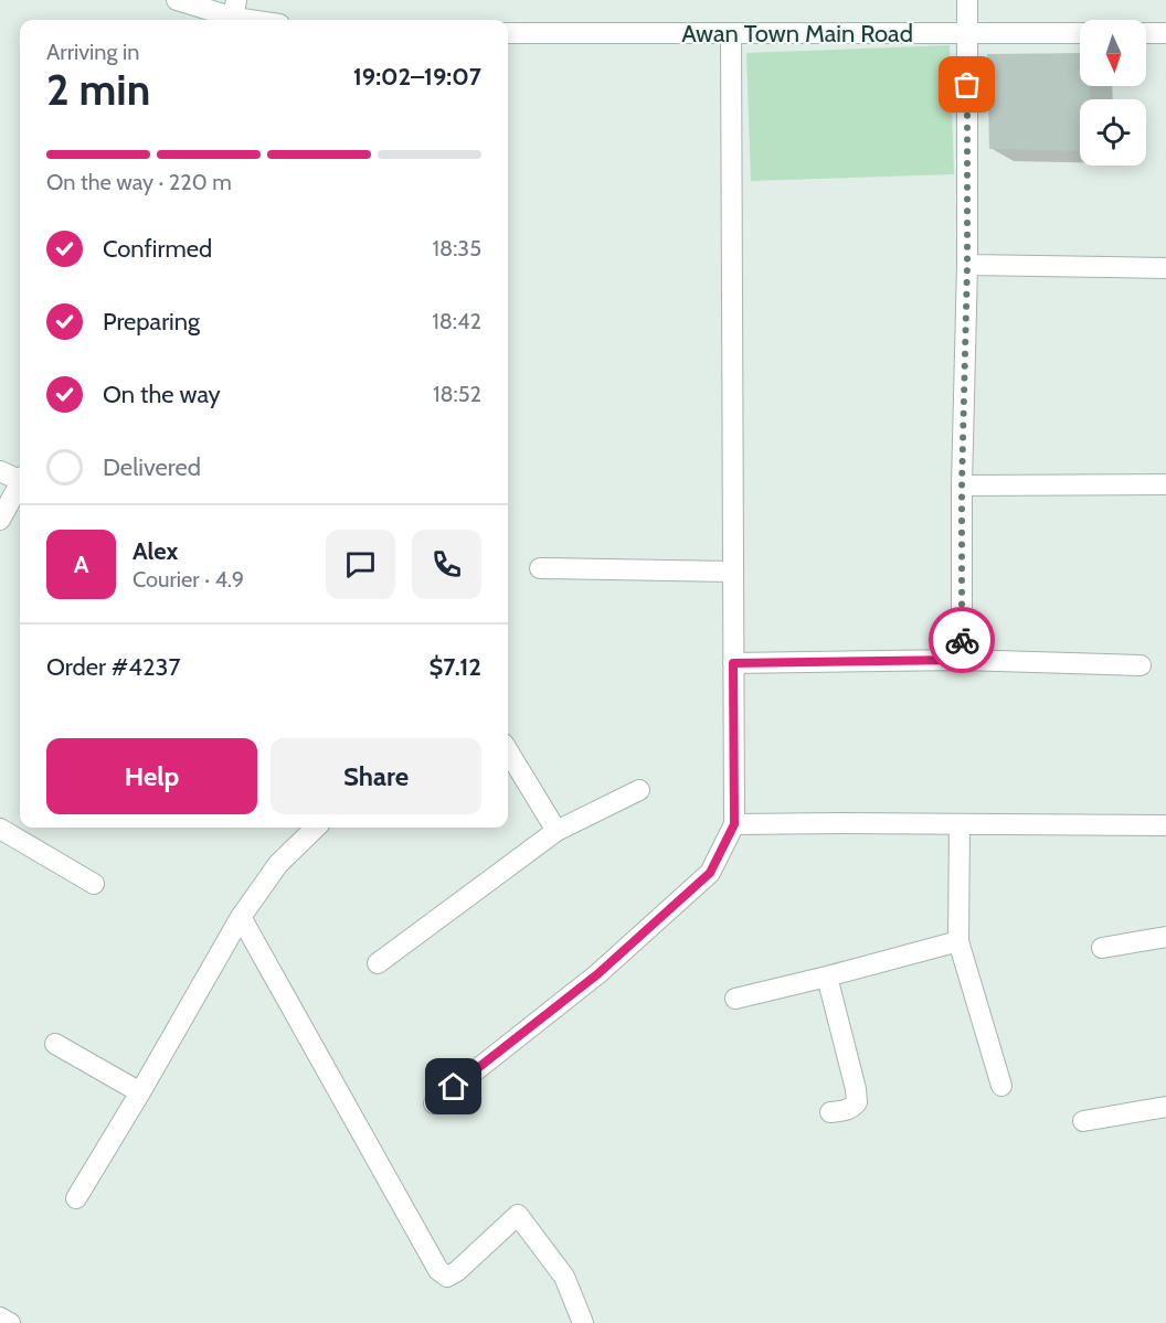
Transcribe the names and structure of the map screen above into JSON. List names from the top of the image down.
{
  "streets": {
    "street": ["Awan Town Main Road"]
  },
  "north": "bottom",
  "page": {
    "heading": ["2 min", "Arriving in", "19:02–19:07"],
    "panel": [
      "Alex",
      "Courier · 4.9",
      "Order #4237",
      "$7.12"
    ],
    "bar": "On the way · 220 m",
    "list": [
      ["Confirmed", "18:35"],
      ["Preparing", "18:42"],
      ["On the way", "18:52"],
      "Delivered"
    ],
    "round": "A",
    "buttons": ["Help", "Share"]
  }
}
